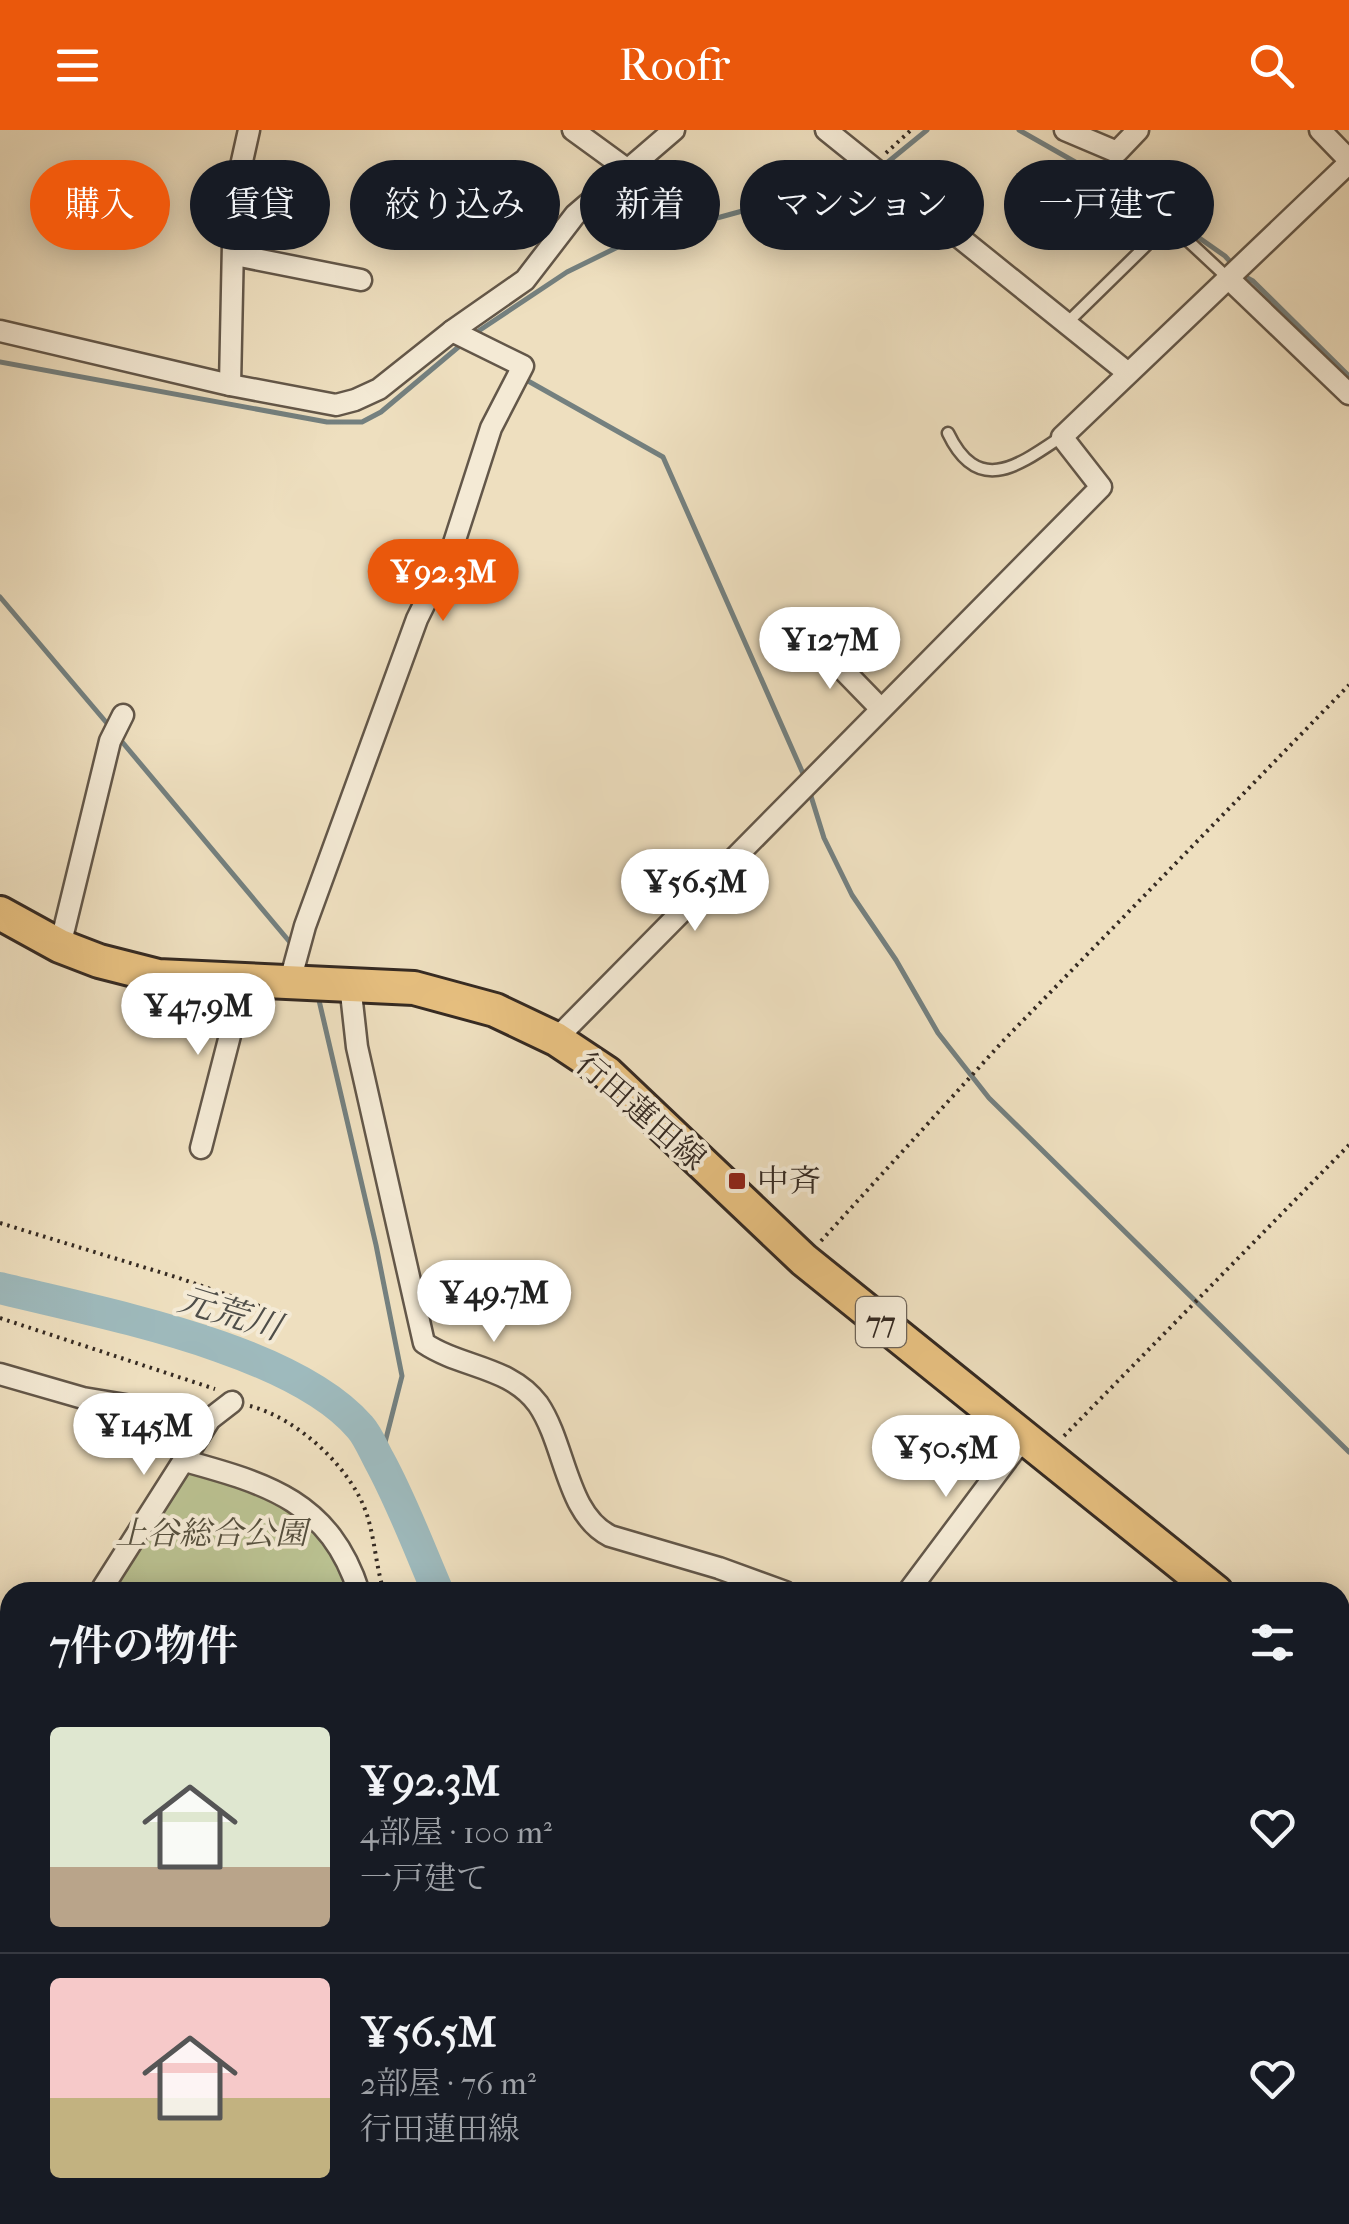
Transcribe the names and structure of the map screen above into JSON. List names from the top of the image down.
{
  "streets": {
    "main road": ["行田蓮田線", "77"]
  },
  "water": ["元荒川"],
  "parks": ["上谷総合公園"],
  "places": {
    "transit": ["中斉"]
  },
  "page": {
    "header": "Roofr",
    "chip": [
      "購入",
      "賃貸",
      "絞り込み",
      "新着",
      "マンション",
      "一戸建て"
    ],
    "price": [
      "¥92.3M",
      "¥127M",
      "¥56.5M",
      "¥47.9M",
      "¥49.7M",
      "¥145M",
      "¥50.5M"
    ],
    "heading": "7件の物件",
    "list": [
      {
        "name": "¥92.3M",
        "note": "4部屋 · 100 m² · 一戸建て"
      },
      {
        "name": "¥56.5M",
        "note": "2部屋 · 76 m² · 行田蓮田線"
      }
    ]
  }
}
